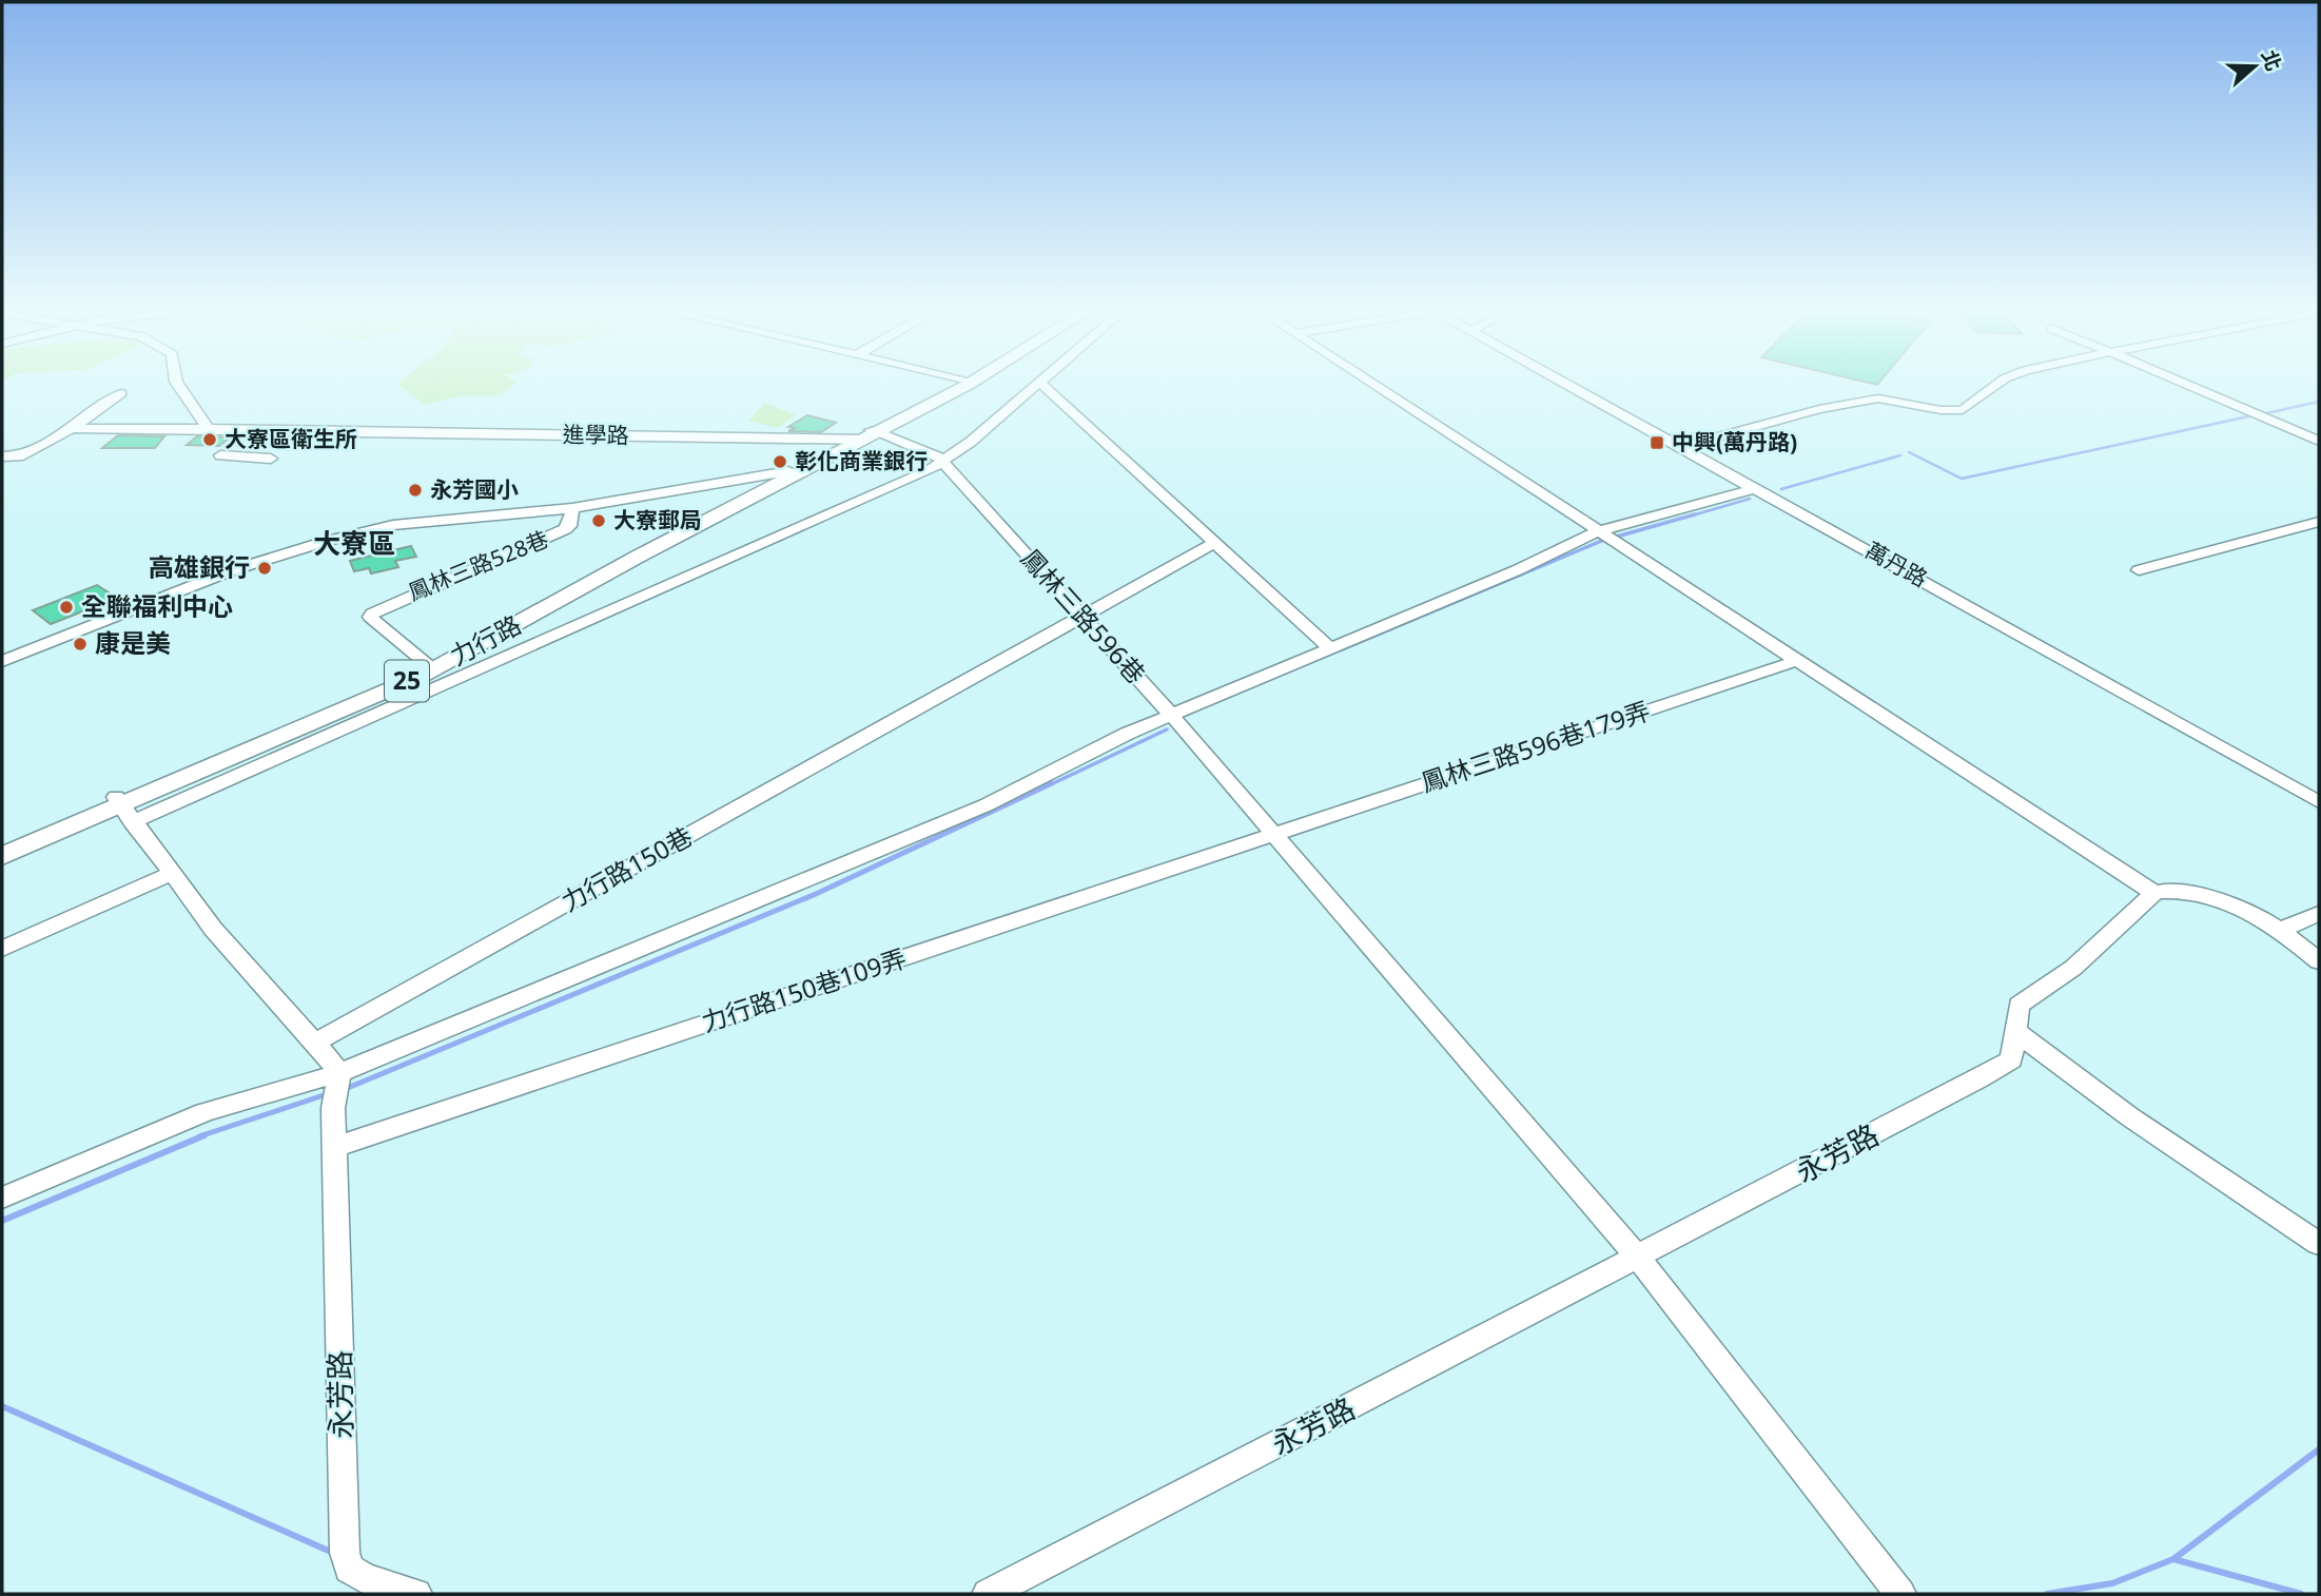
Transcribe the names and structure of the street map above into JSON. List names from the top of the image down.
{
  "streets": {
    "main road": ["力行路", "25"],
    "street": [
      "進學路",
      "萬丹路",
      "鳳林三路528巷",
      "鳳林三路596巷",
      "鳳林三路596巷179弄",
      "力行路150巷",
      "力行路150巷109弄",
      "永芳路"
    ]
  },
  "crossings": [
    ["進學路", "鳳林三路596巷"],
    ["進學路", "25"],
    ["鳳林三路528巷", "力行路"],
    ["鳳林三路596巷", "25"],
    ["鳳林三路596巷", "鳳林三路596巷179弄"],
    ["鳳林三路596巷", "力行路150巷"],
    ["鳳林三路596巷", "力行路150巷109弄"],
    ["力行路", "25"],
    ["鳳林三路596巷179弄", "力行路150巷109弄"],
    ["力行路150巷109弄", "永芳路"]
  ],
  "districts": ["大寮區"],
  "places": {
    "other": [
      "大寮區衛生所",
      "彰化商業銀行",
      "永芳國小",
      "大寮郵局",
      "高雄銀行",
      "全聯福利中心",
      "康是美"
    ],
    "transit": ["中興(萬丹路)"]
  },
  "north": "right"
}
